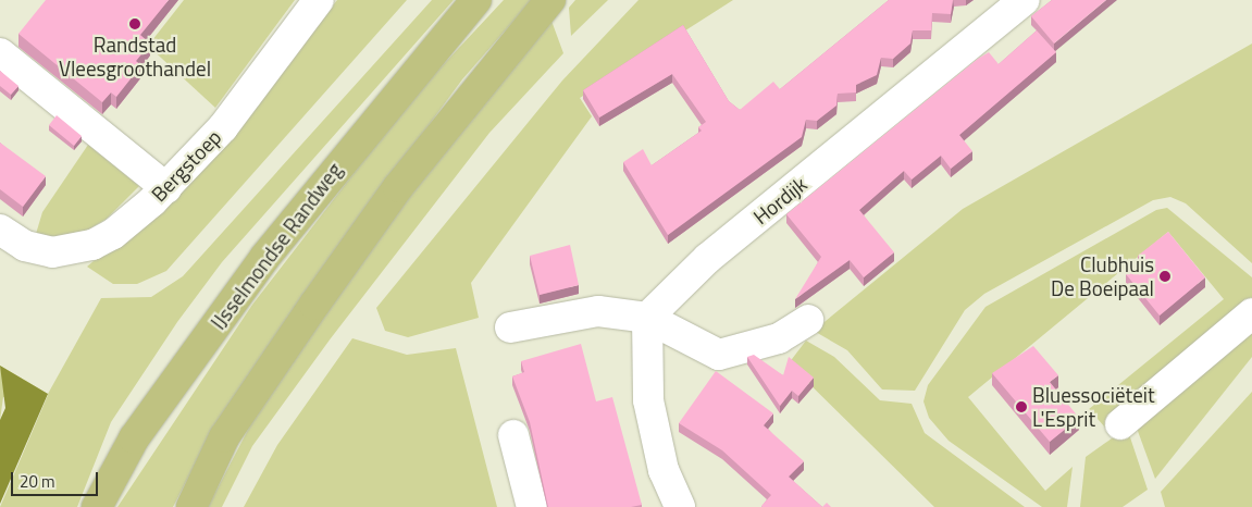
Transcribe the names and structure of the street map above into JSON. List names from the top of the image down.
{
  "streets": {
    "main road": ["IJsselmondse Randweg"],
    "street": ["Bergstoep", "Hordijk"]
  },
  "places": ["Randstad Vleesgroothandel", "Clubhuis De Boeipaal", "Bluessociëteit L'Esprit"],
  "scale_bar": "20 m"
}
